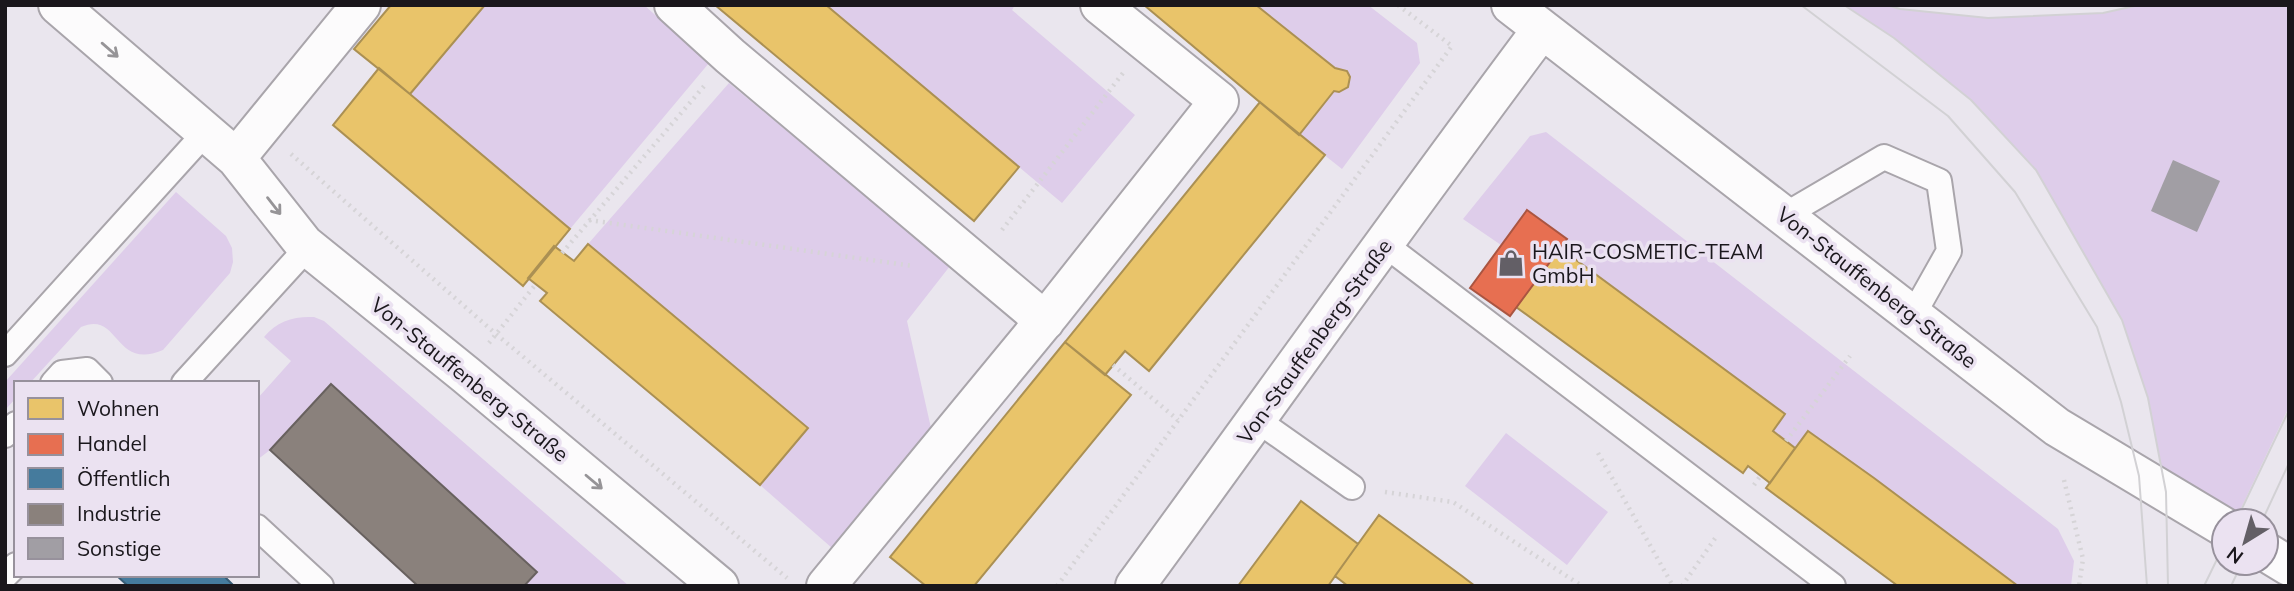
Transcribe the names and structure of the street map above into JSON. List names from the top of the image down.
{
  "streets": {
    "street": ["Von-Stauffenberg-Straße"]
  },
  "places": {
    "shop": ["HAIR-COSMETIC-TEAM GmbH"]
  },
  "legend": [
    "Wohnen",
    "Handel",
    "Öffentlich",
    "Industrie",
    "Sonstige"
  ],
  "north": "bottom left"
}
